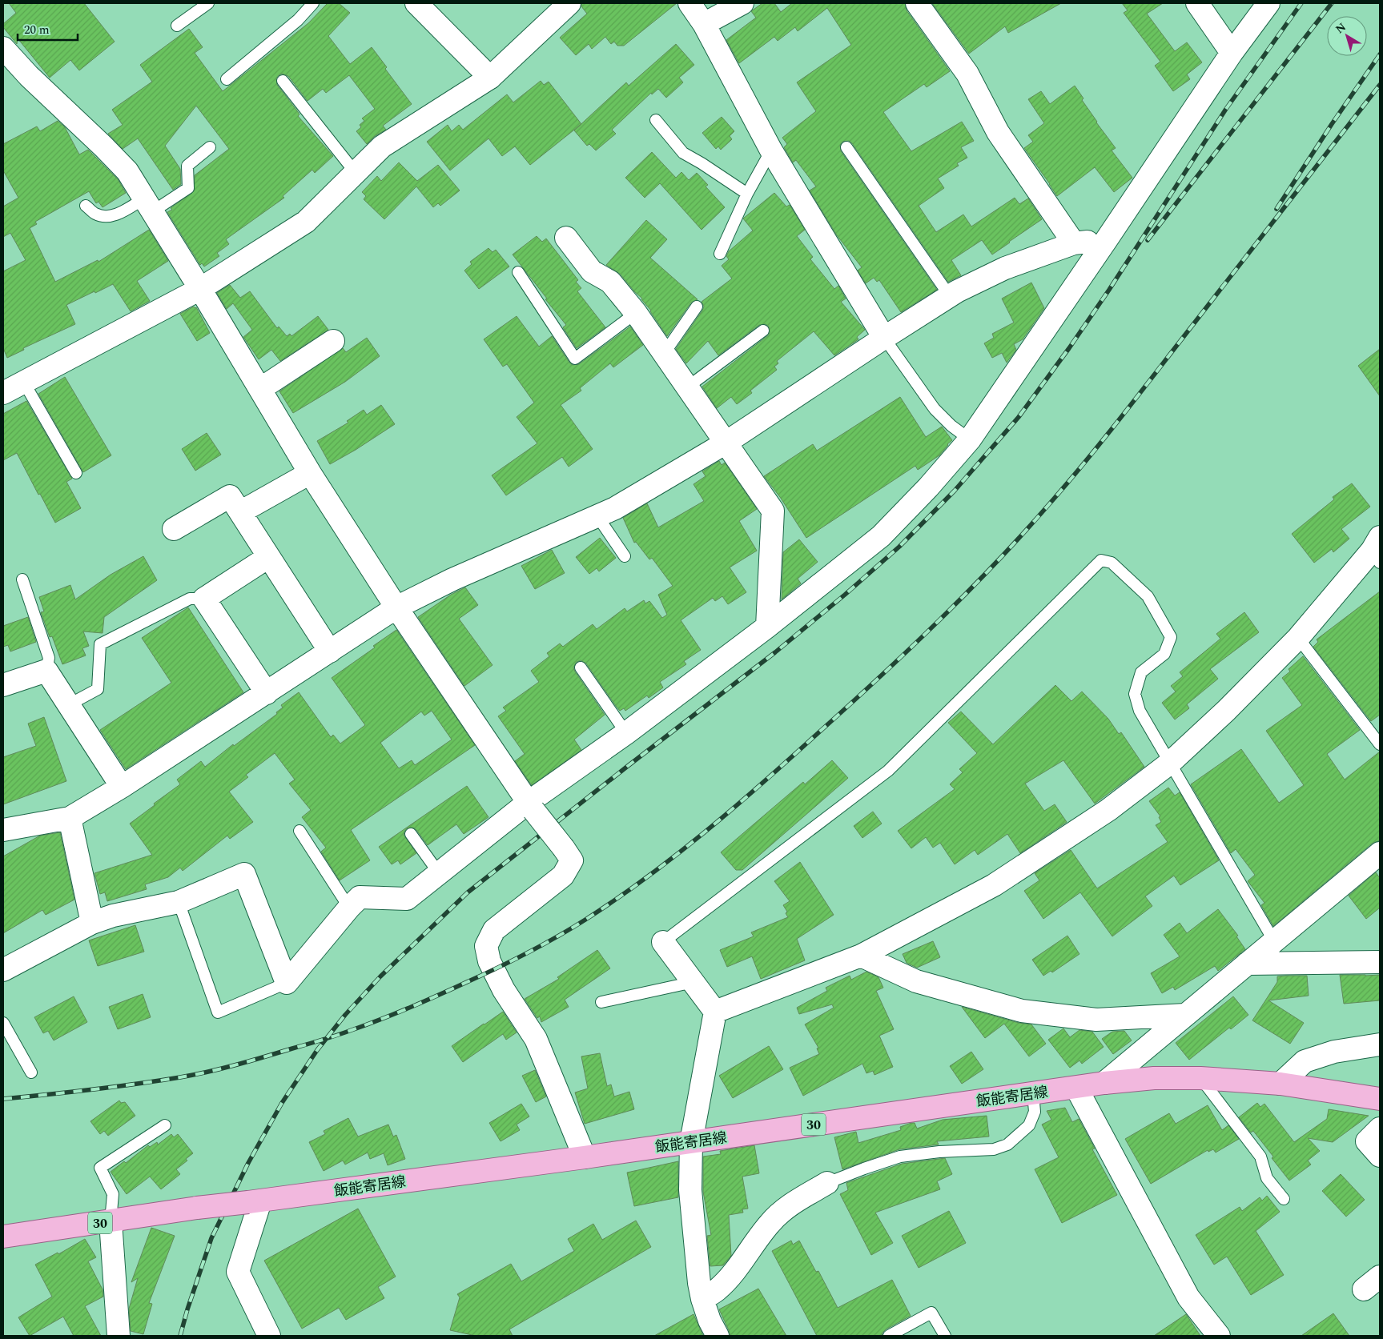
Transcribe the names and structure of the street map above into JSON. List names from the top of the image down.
{
  "streets": {
    "main road": ["飯能寄居線", "30"]
  },
  "scale_bar": "20 m",
  "north": "top left"
}
